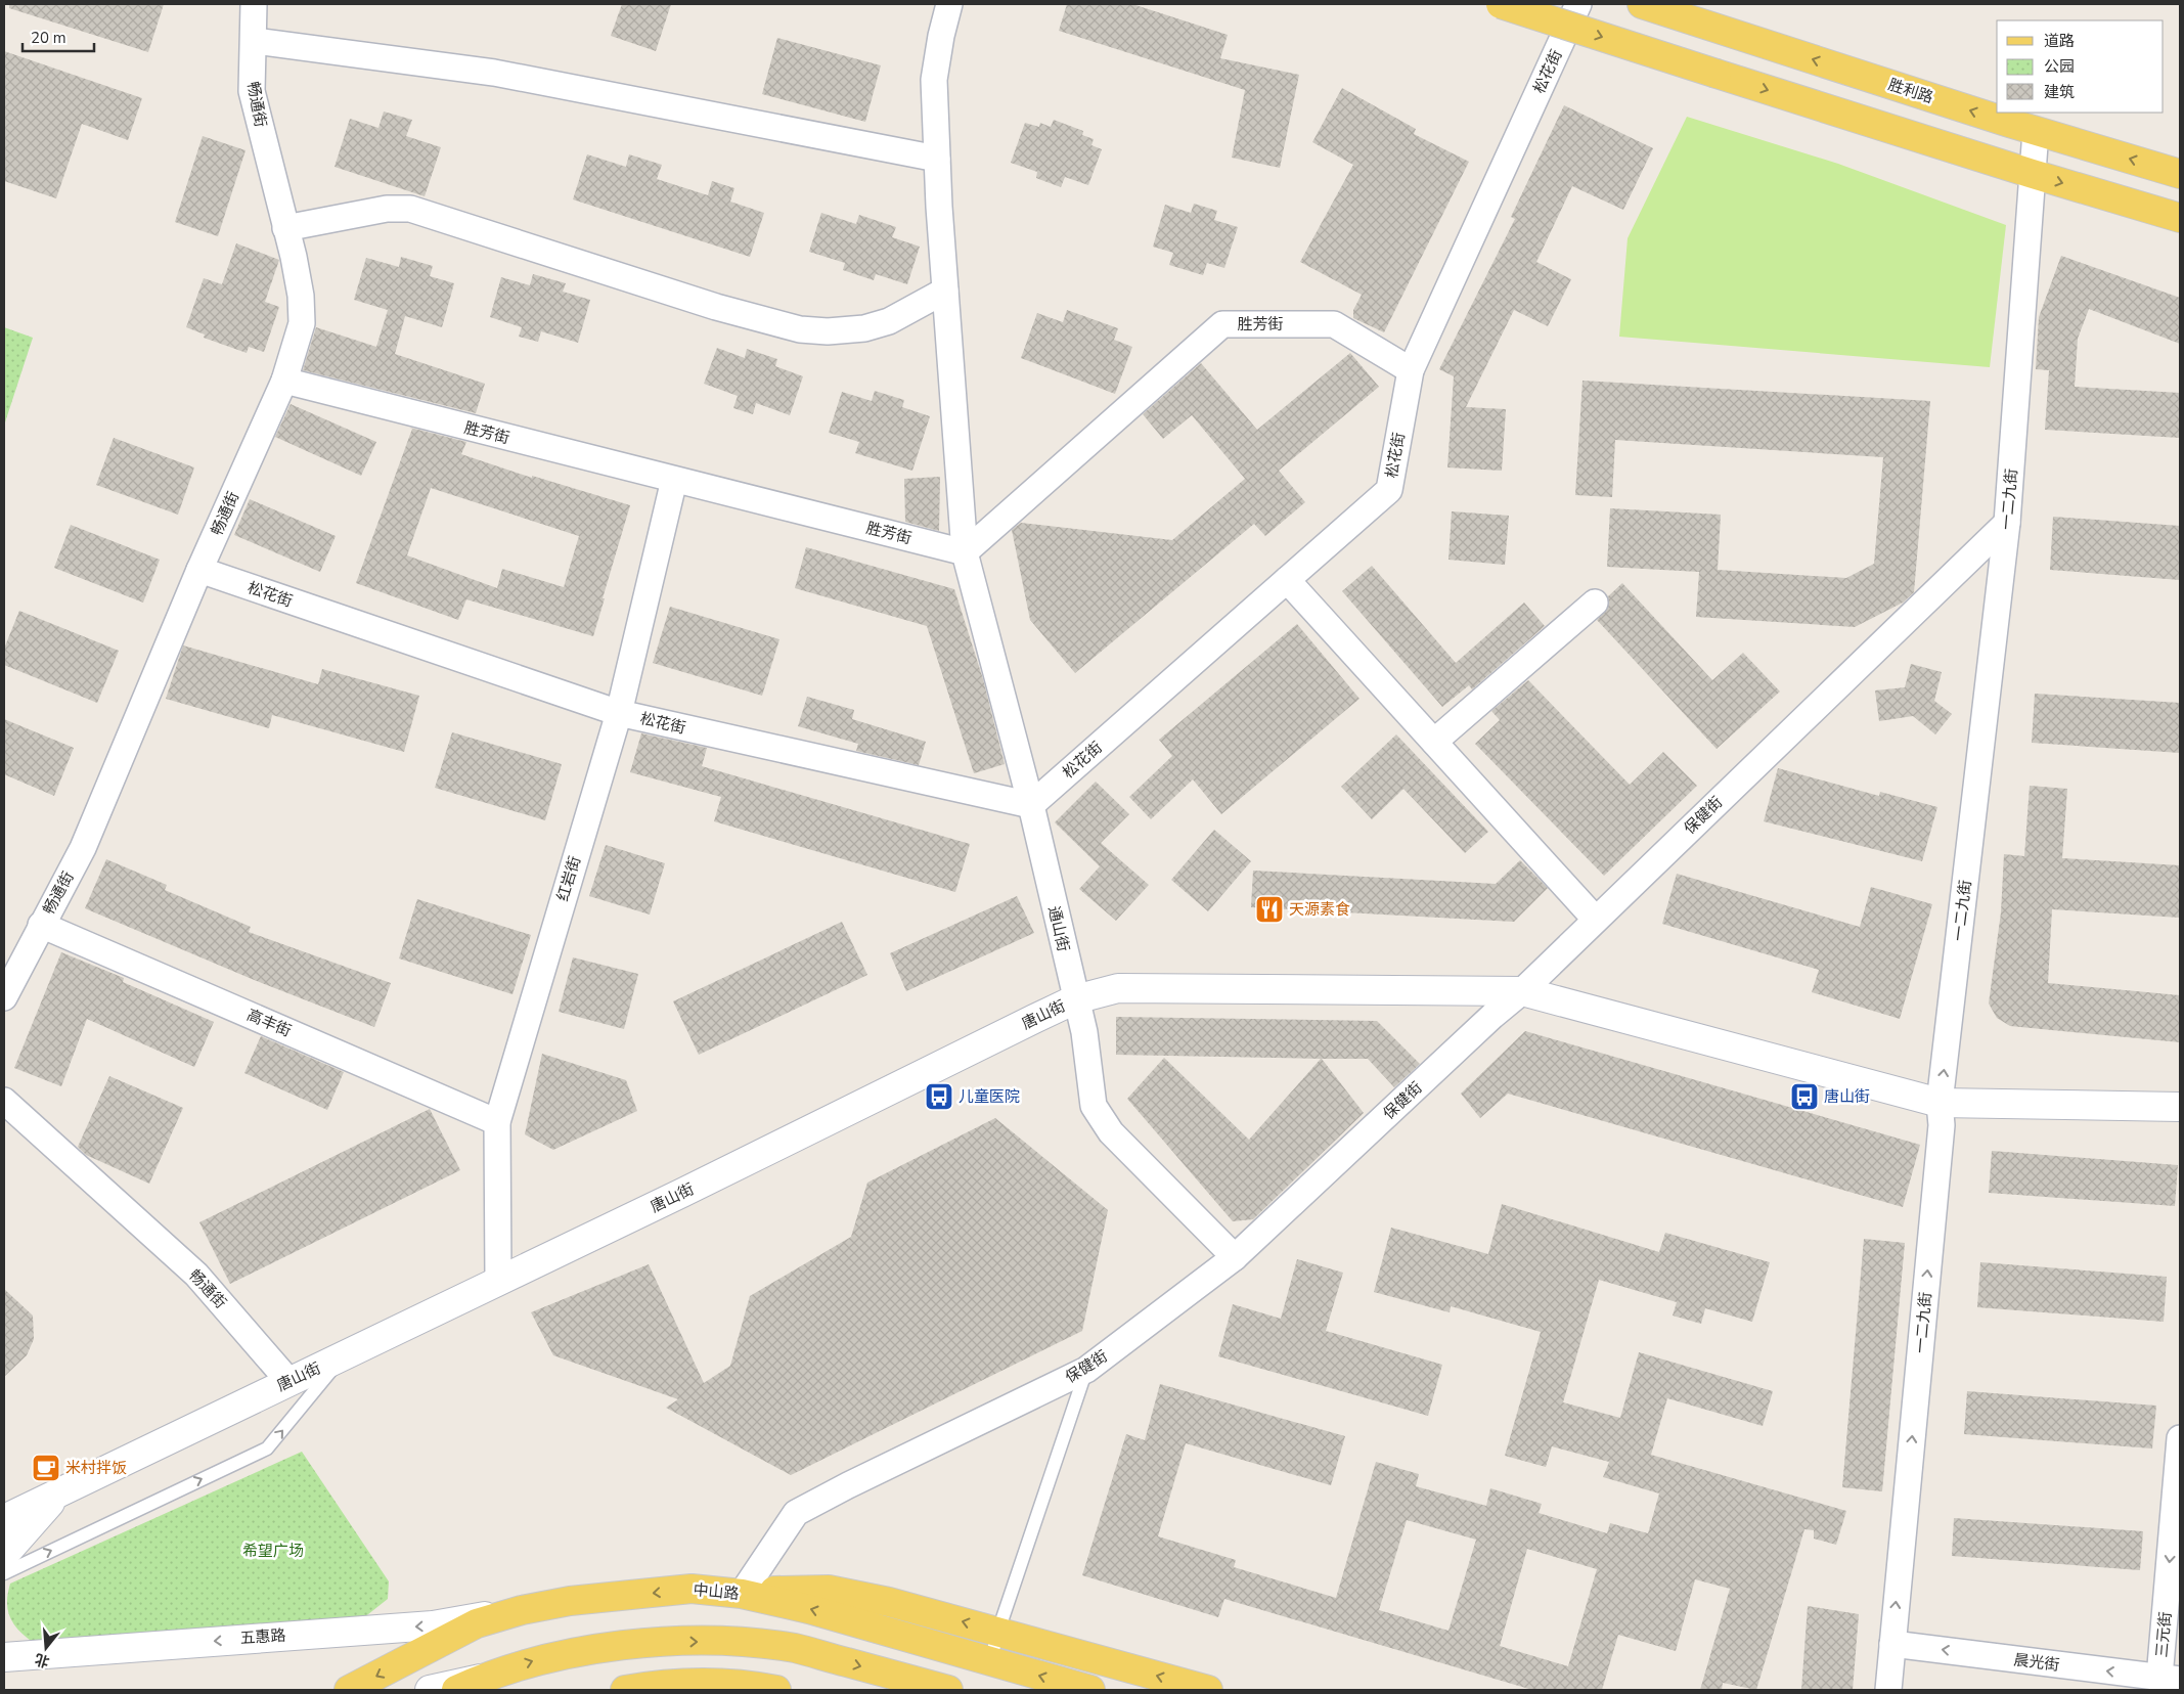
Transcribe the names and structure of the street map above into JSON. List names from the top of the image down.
{
  "streets": {
    "main road": [
      "胜利路",
      "唐山街",
      "中山路",
      "五惠路"
    ],
    "street": [
      "松花街",
      "畅通街",
      "胜芳街",
      "一二九街",
      "保健街",
      "红岩街",
      "通山街",
      "高丰街",
      "三元街",
      "晨光街"
    ]
  },
  "crossings": [
    ["松花街", "畅通街"],
    ["松花街", "胜芳街"],
    ["松花街", "红岩街"],
    ["松花街", "通山街"],
    ["胜利路", "一二九街"],
    ["畅通街", "胜芳街"],
    ["畅通街", "唐山街"],
    ["畅通街", "高丰街"],
    ["胜芳街", "红岩街"],
    ["胜芳街", "通山街"],
    ["一二九街", "保健街"],
    ["一二九街", "唐山街"],
    ["一二九街", "晨光街"],
    ["保健街", "通山街"],
    ["保健街", "唐山街"],
    ["保健街", "中山路"],
    ["红岩街", "唐山街"],
    ["红岩街", "高丰街"],
    ["通山街", "唐山街"],
    ["中山路", "五惠路"],
    ["三元街", "晨光街"]
  ],
  "one_way": [
    "一二九街",
    "三元街",
    "五惠路",
    "晨光街"
  ],
  "parks": ["希望广场"],
  "places": {
    "restaurant": ["天源素食"],
    "bus stop": ["儿童医院", "唐山街"],
    "cafe": ["米村拌饭"]
  },
  "legend": ["道路", "公园", "建筑"],
  "scale_bar": "20 m",
  "north": "bottom"
}
